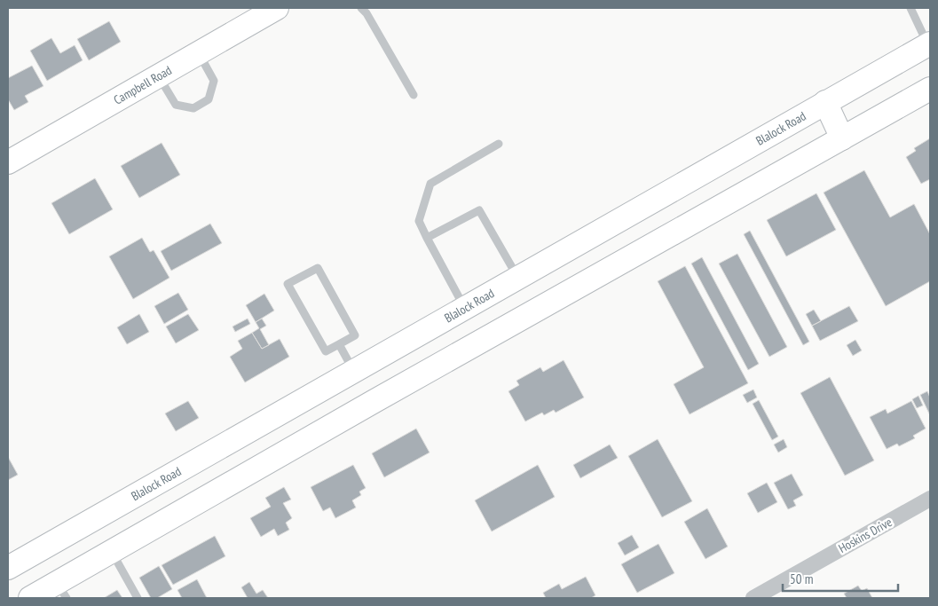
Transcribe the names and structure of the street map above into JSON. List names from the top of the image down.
{
  "streets": {
    "main road": ["Campbell Road", "Blalock Road"],
    "street": ["Hoskins Drive"]
  },
  "scale_bar": "50 m"
}
